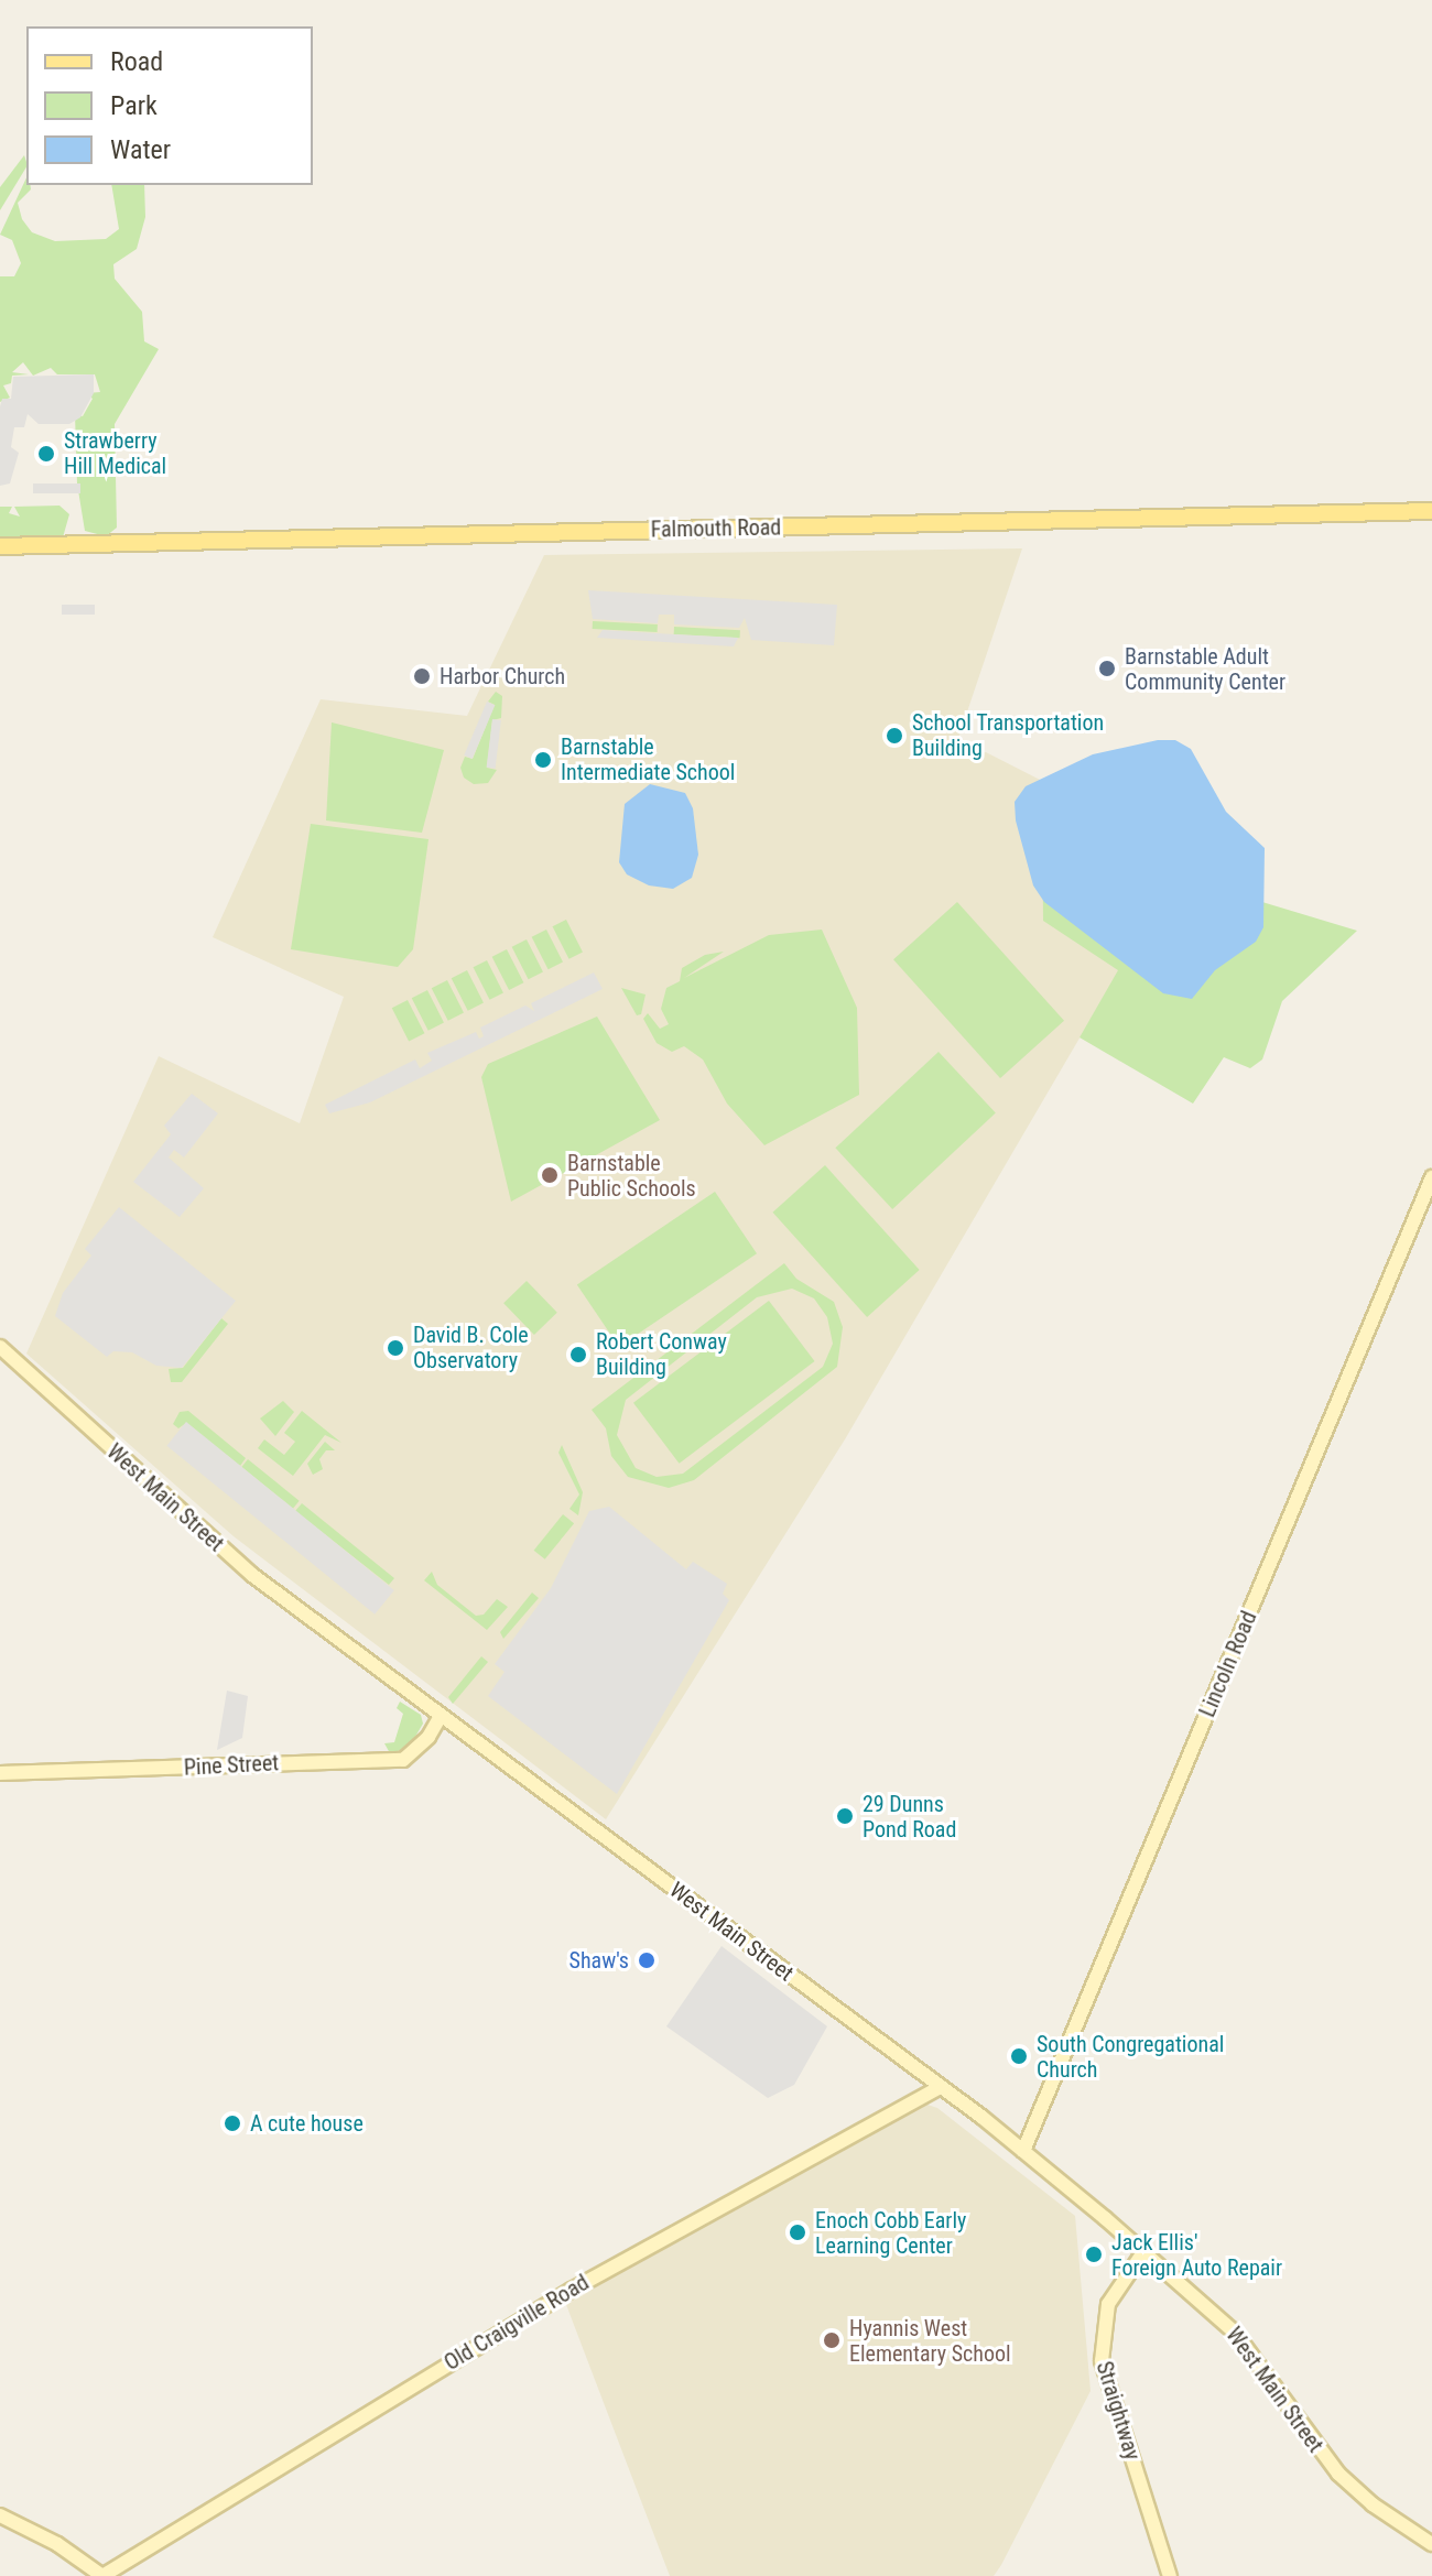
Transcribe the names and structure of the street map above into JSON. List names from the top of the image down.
{
  "streets": {
    "main road": ["Falmouth Road"],
    "street": [
      "West Main Street",
      "Lincoln Road",
      "Pine Street",
      "Old Craigville Road",
      "Straightway"
    ]
  },
  "crossings": [
    ["West Main Street", "Lincoln Road"],
    ["West Main Street", "Pine Street"],
    ["West Main Street", "Old Craigville Road"],
    ["West Main Street", "Straightway"]
  ],
  "places": [
    "Strawberry Hill Medical",
    "Barnstable Adult Community Center",
    "Harbor Church",
    "School Transportation Building",
    "Barnstable Intermediate School",
    "Barnstable Public Schools",
    "David B. Cole Observatory",
    "Robert Conway Building",
    "29 Dunns Pond Road",
    "Shaw's",
    "South Congregational Church",
    "A cute house",
    "Enoch Cobb Early Learning Center",
    "Jack Ellis' Foreign Auto Repair",
    "Hyannis West Elementary School"
  ],
  "legend": ["Road", "Park", "Water"]
}
